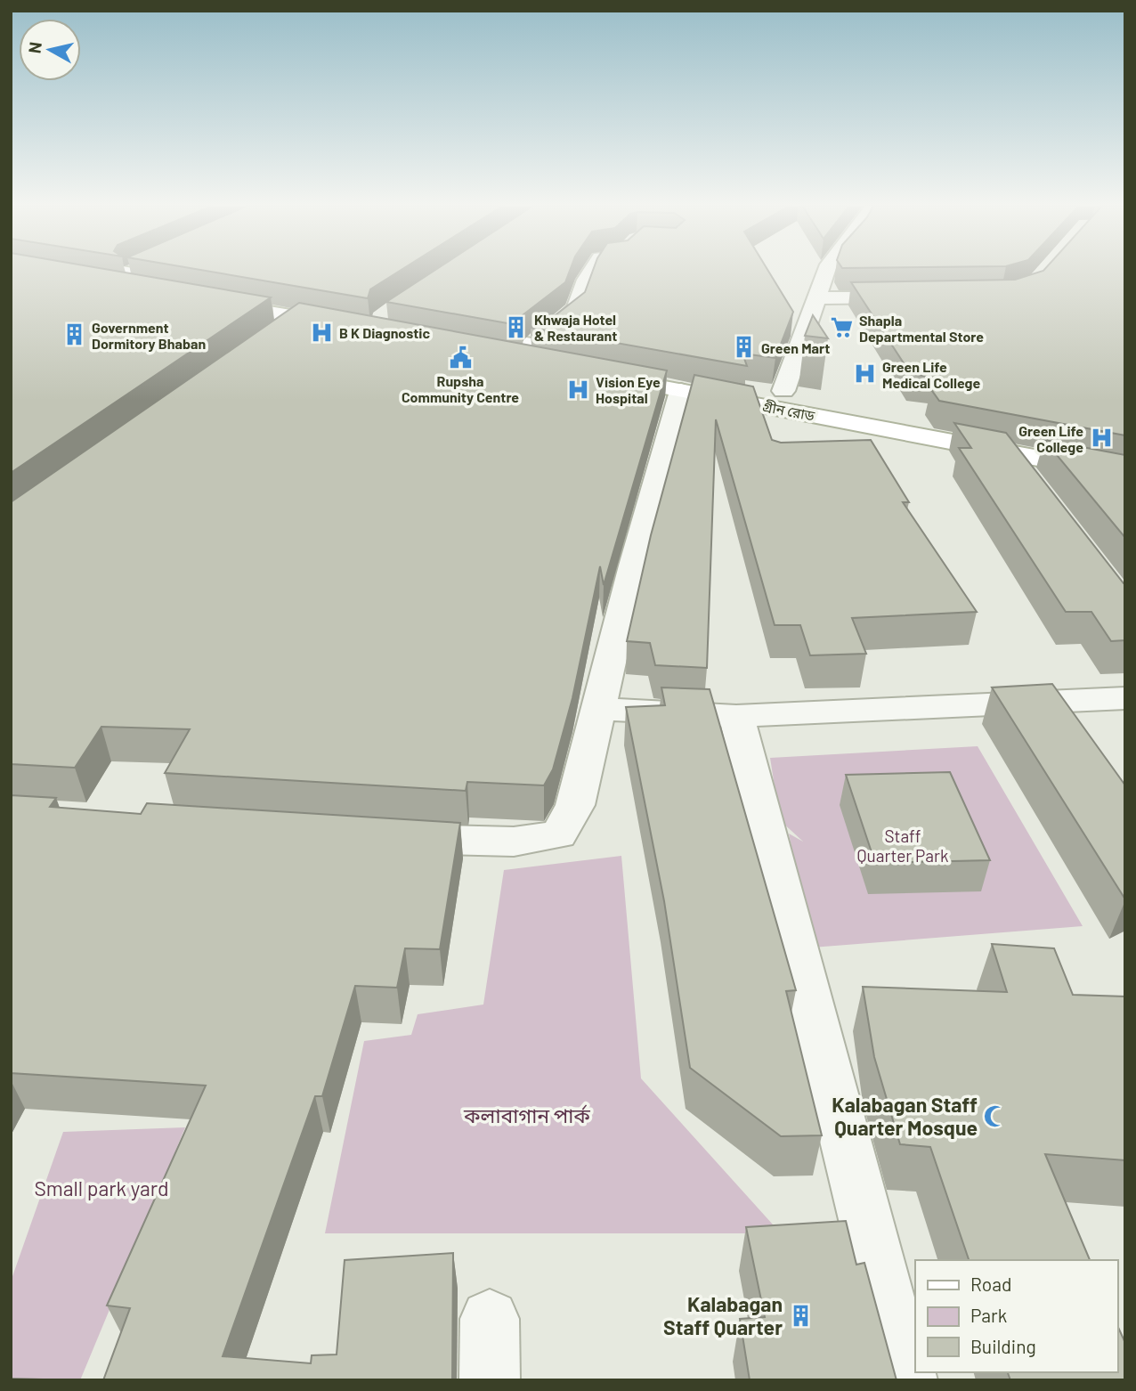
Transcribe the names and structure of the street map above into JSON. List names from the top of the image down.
{
  "streets": {
    "main road": ["গ্রীন রোড"]
  },
  "parks": ["Staff Quarter Park", "কলাবাগান পার্ক", "Small park yard"],
  "places": {
    "building": [
      "Khwaja Hotel & Restaurant",
      "Government Dormitory Bhaban",
      "Green Mart",
      "Kalabagan Staff Quarter"
    ],
    "supermarket": ["Shapla Departmental Store"],
    "hospital": [
      "B K Diagnostic",
      "Green Life Medical College",
      "Vision Eye Hospital",
      "Green Life College"
    ],
    "public building": ["Rupsha Community Centre"],
    "mosque": ["Kalabagan Staff Quarter Mosque"]
  },
  "legend": ["Road", "Park", "Building"],
  "north": "left"
}
